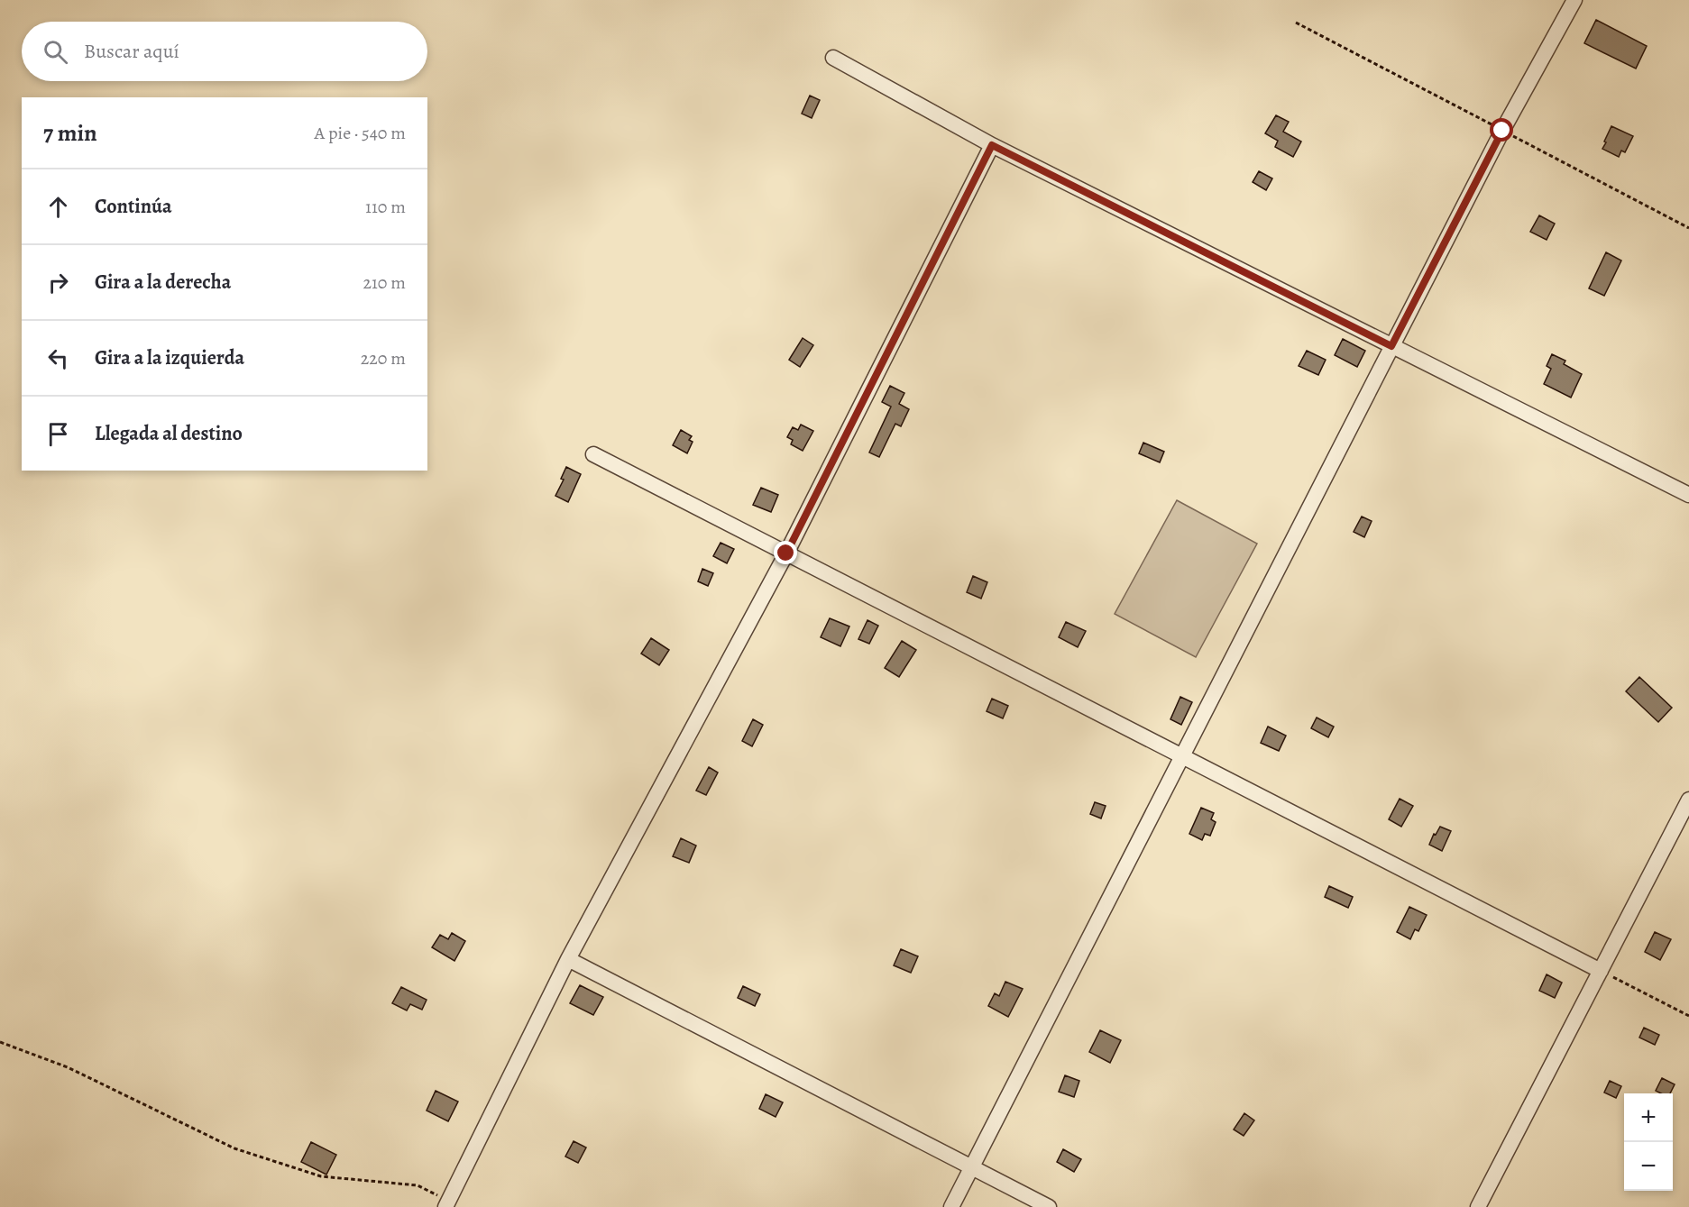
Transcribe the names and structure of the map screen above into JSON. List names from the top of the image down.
{
  "page": {
    "search": "Buscar aquí",
    "heading": ["7 min", "A pie · 540 m"],
    "list": [
      ["Continúa", "110 m"],
      ["Gira a la derecha", "210 m"],
      ["Gira a la izquierda", "220 m"],
      "Llegada al destino"
    ],
    "map_buttons": ["+", "−"]
  }
}
